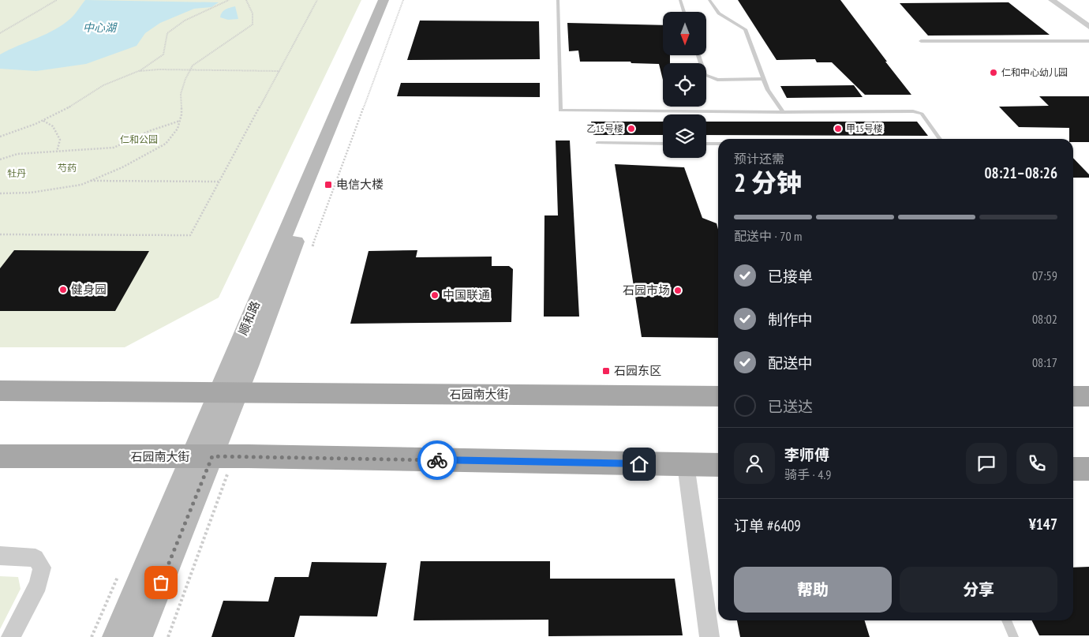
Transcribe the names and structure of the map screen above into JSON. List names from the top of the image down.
{
  "streets": {
    "main road": ["顺和路", "石园南大街"]
  },
  "crossings": [
    ["顺和路", "石园南大街"]
  ],
  "water": ["中心湖"],
  "parks": ["仁和公园", "芍药", "牡丹"],
  "places": {
    "other": [
      "仁和中心幼儿园",
      "乙15号楼",
      "甲15号楼",
      "健身园",
      "石园市场",
      "中国联通"
    ],
    "transit": ["电信大楼", "石园东区"]
  },
  "north": "bottom",
  "page": {
    "heading": ["2 分钟", "预计还需", "08:21–08:26"],
    "panel": [
      "李师傅",
      "骑手 · 4.9",
      "订单 #6409",
      "¥147"
    ],
    "bar": "配送中 · 70 m",
    "list": [
      ["已接单", "07:59"],
      ["制作中", "08:02"],
      ["配送中", "08:17"],
      "已送达"
    ],
    "buttons": ["帮助", "分享"]
  }
}
